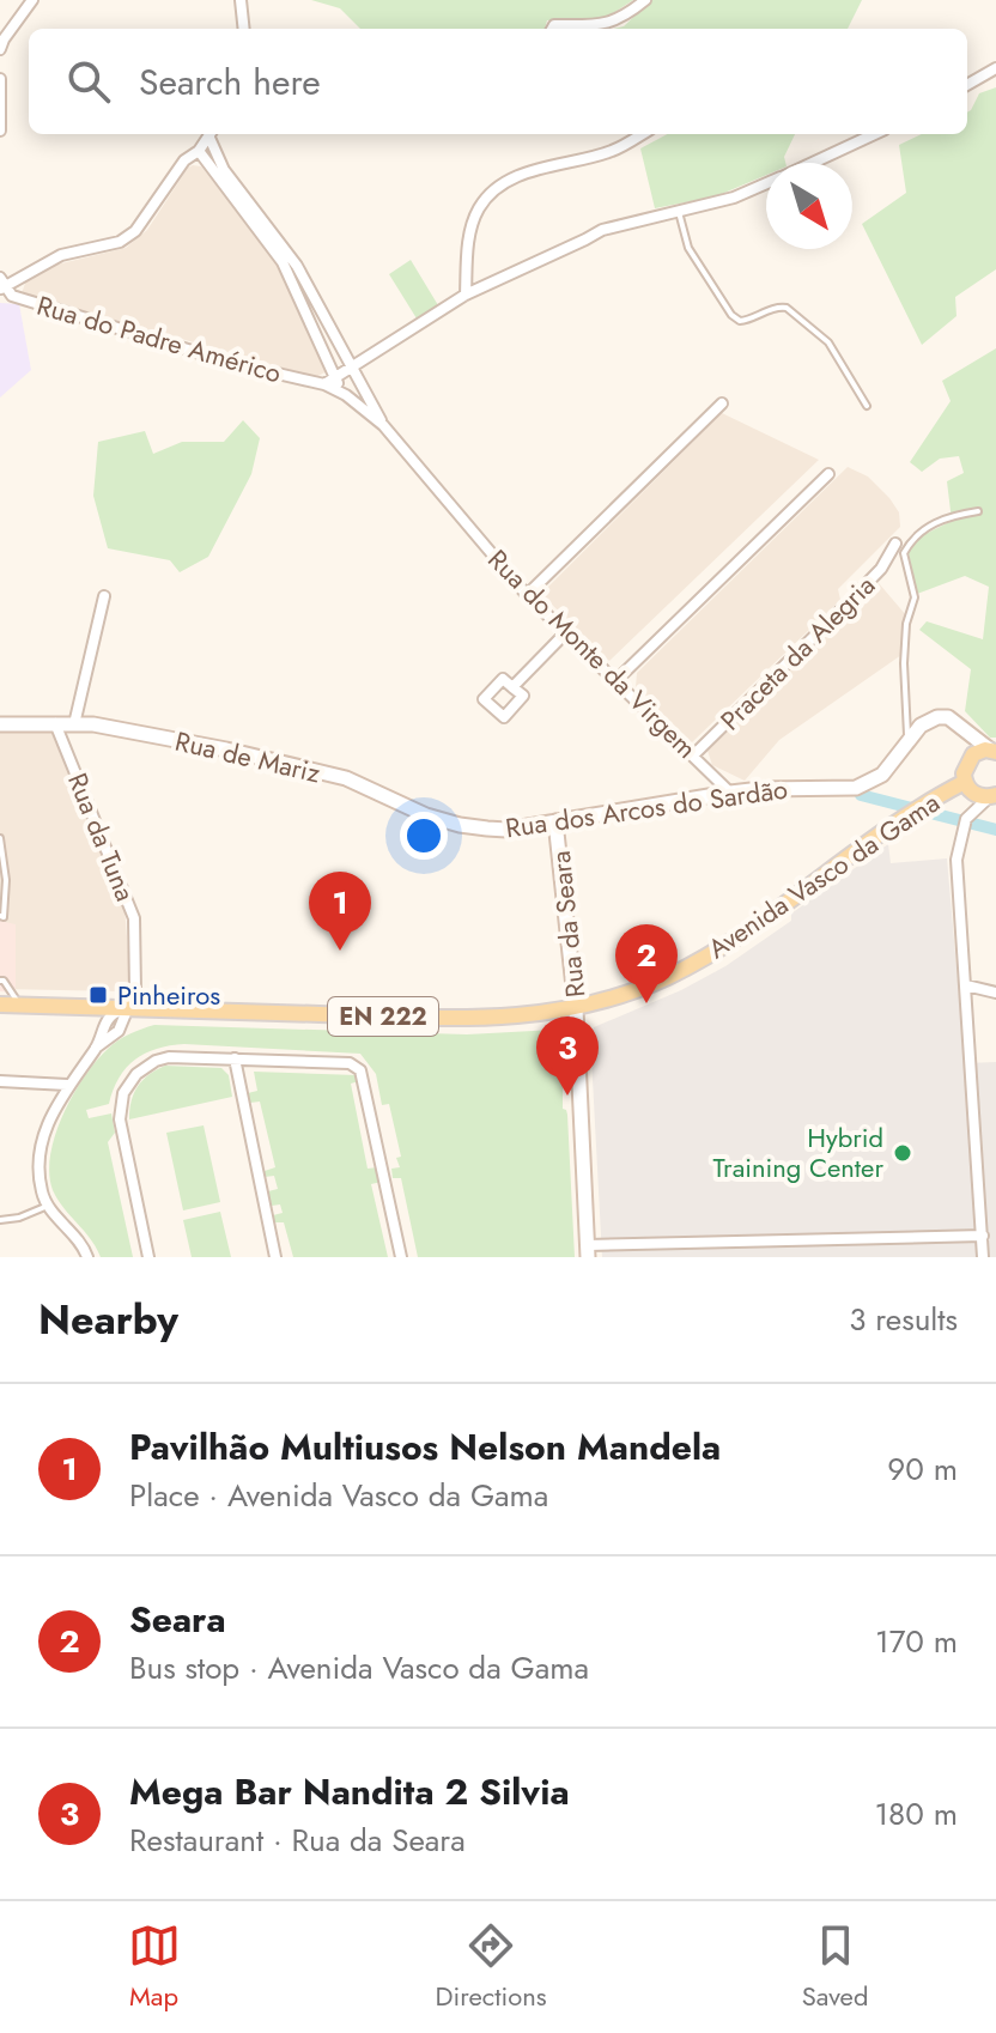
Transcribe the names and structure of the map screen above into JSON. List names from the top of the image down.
{
  "streets": {
    "main road": [
      "Rua de Mariz",
      "Rua dos Arcos do Sardão",
      "Avenida Vasco da Gama",
      "Rua da Seara",
      "EN 222"
    ],
    "street": [
      "Rua do Padre Américo",
      "Praceta da Alegria",
      "Rua do Monte da Virgem",
      "Rua da Tuna"
    ]
  },
  "crossings": [
    ["Praceta da Alegria", "Rua do Monte da Virgem"],
    ["Rua do Monte da Virgem", "Rua dos Arcos do Sardão"],
    ["Rua de Mariz", "Rua dos Arcos do Sardão"],
    ["Rua de Mariz", "Rua da Tuna"],
    ["Rua dos Arcos do Sardão", "Rua da Seara"],
    ["Rua da Tuna", "Avenida Vasco da Gama"],
    ["Avenida Vasco da Gama", "Rua da Seara"]
  ],
  "places": {
    "transit": ["Pinheiros"],
    "other": ["Hybrid Training Center"]
  },
  "north": "bottom right",
  "page": {
    "search": "Search here",
    "pins": ["1", "2", "3"],
    "heading": ["Nearby", "3 results"],
    "list": [
      {
        "mark": "1",
        "name": "Pavilhão Multiusos Nelson Mandela",
        "note": "Place · Avenida Vasco da Gama",
        "value": "90 m"
      },
      {
        "mark": "2",
        "name": "Seara",
        "note": "Bus stop · Avenida Vasco da Gama",
        "value": "170 m"
      },
      {
        "mark": "3",
        "name": "Mega Bar Nandita 2 Silvia",
        "note": "Restaurant · Rua da Seara",
        "value": "180 m"
      }
    ],
    "nav": ["Map", "Directions", "Saved"]
  }
}
